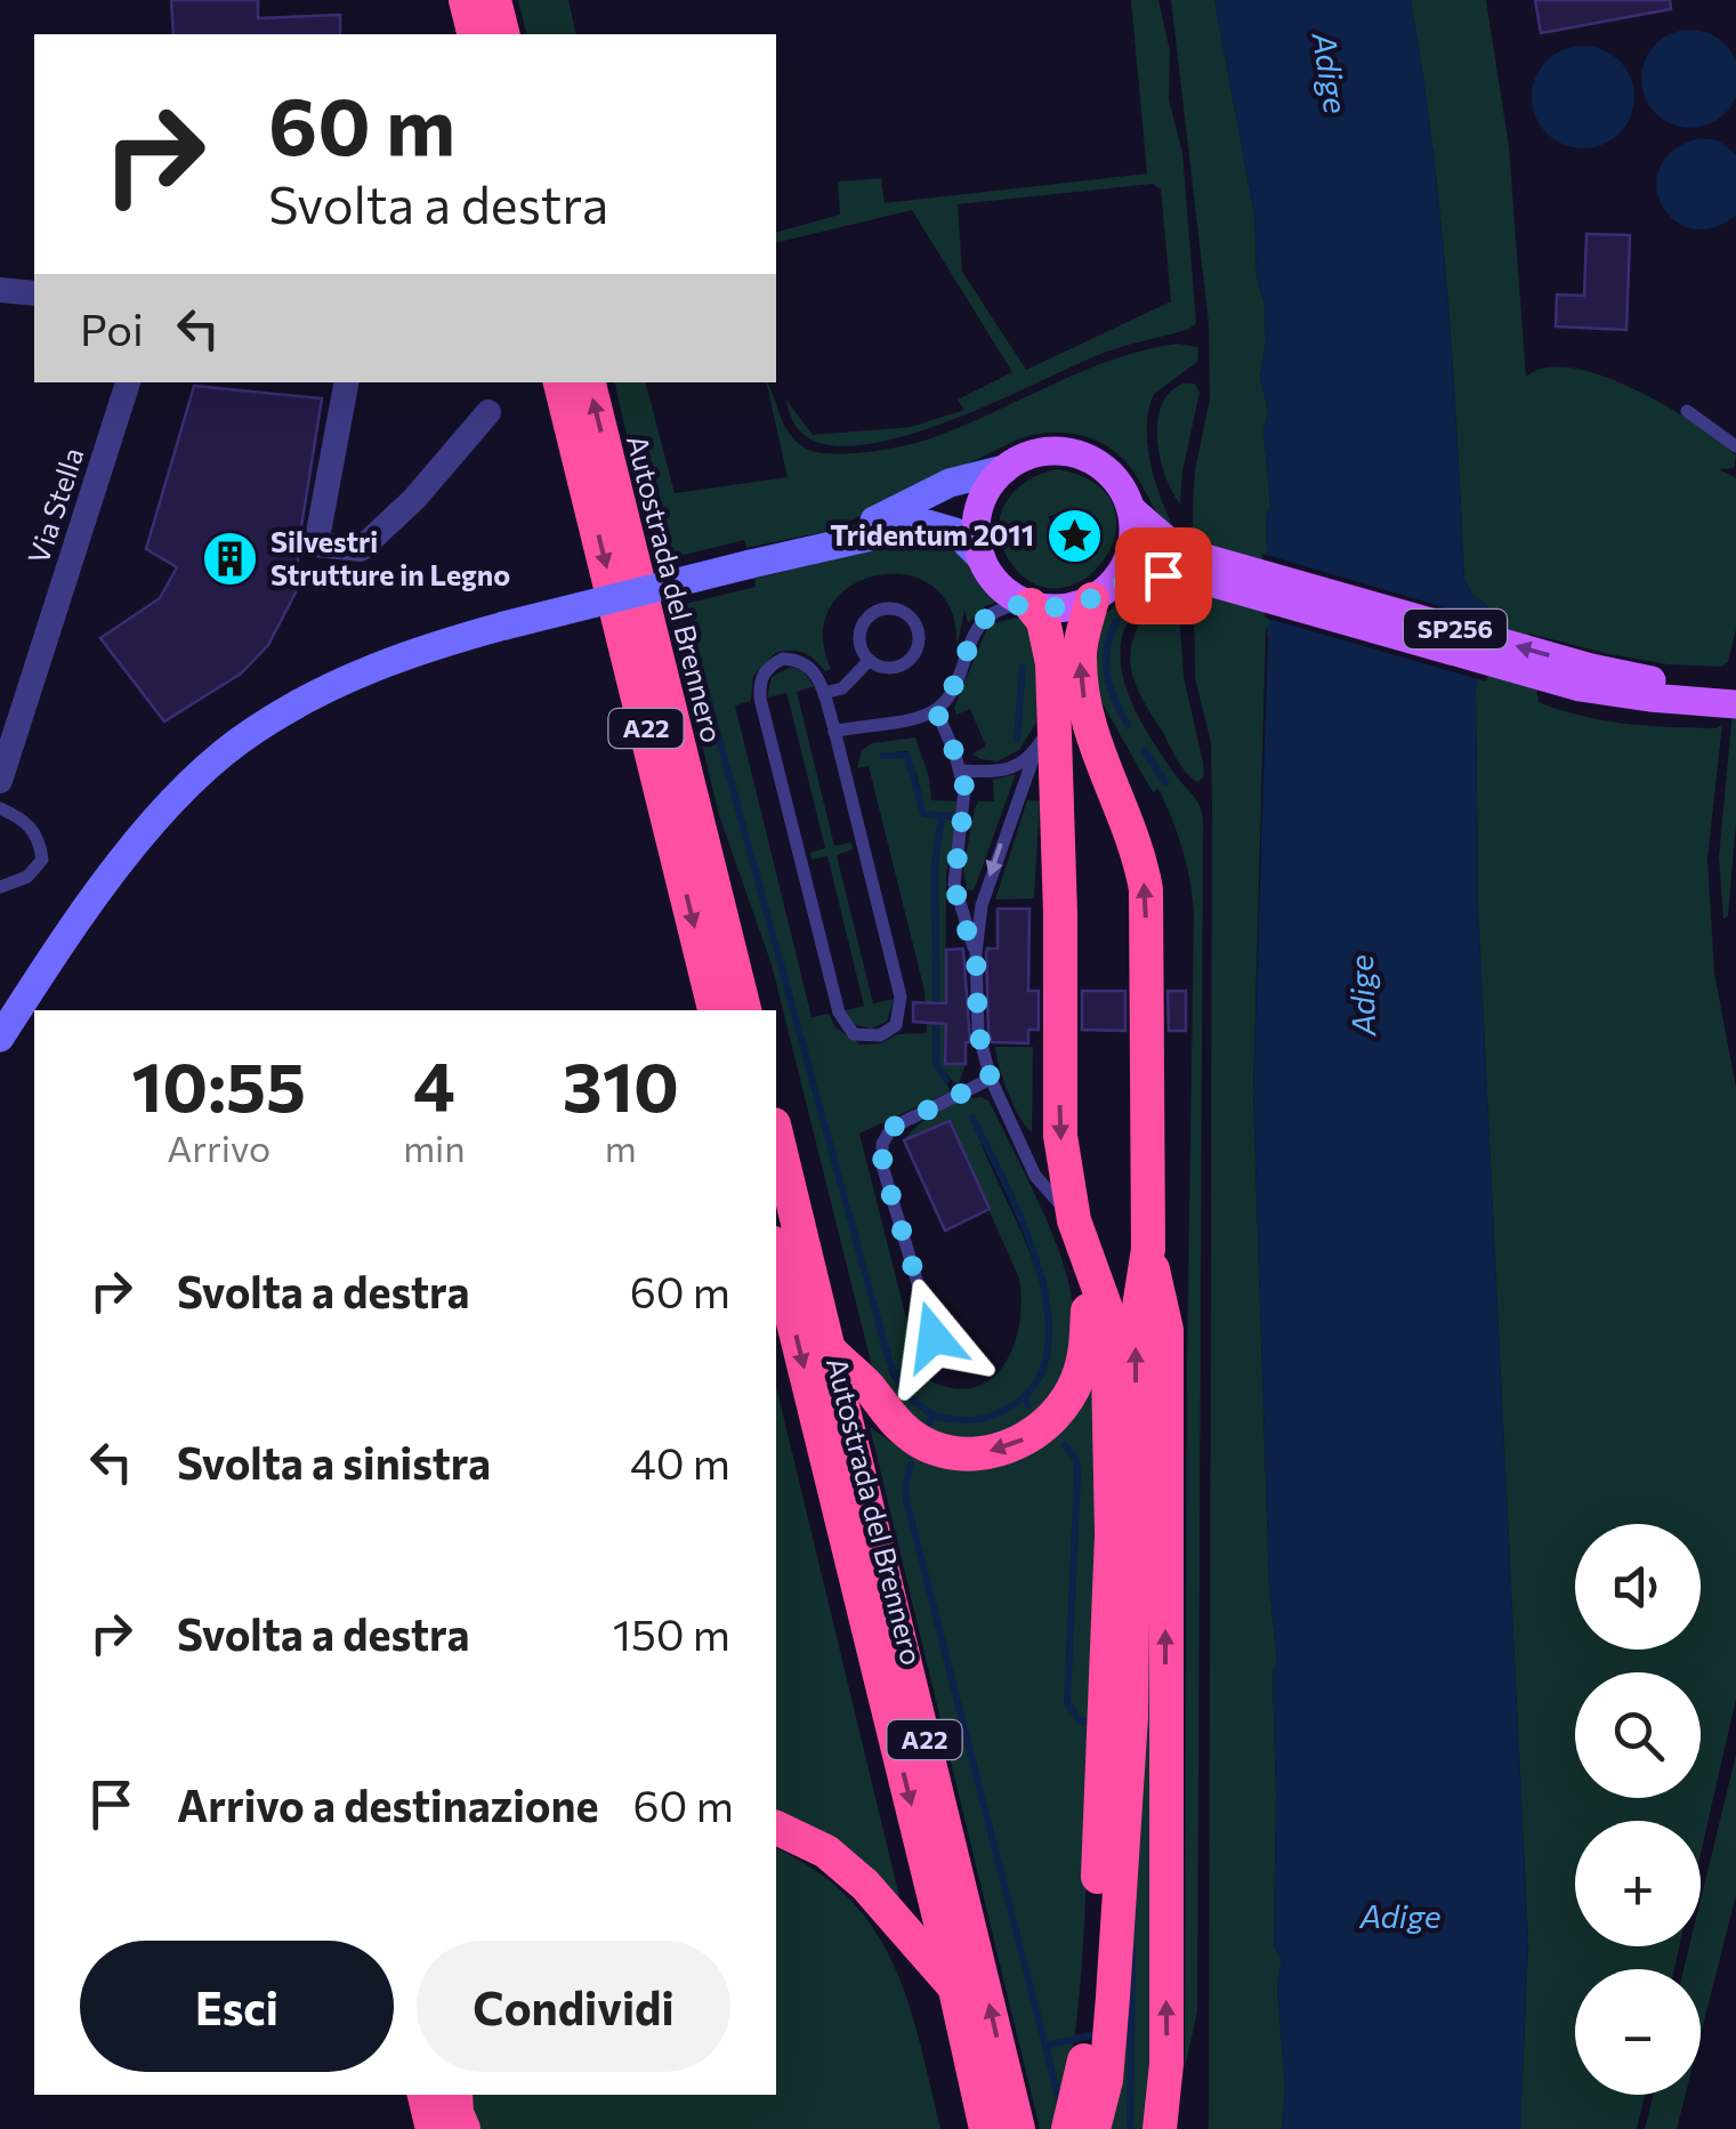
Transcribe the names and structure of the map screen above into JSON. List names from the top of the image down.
{
  "streets": {
    "highway": ["Autostrada del Brennero", "A22"],
    "main road": ["SP256"],
    "street": ["Via Stella"]
  },
  "water": ["Adige"],
  "places": {
    "place": ["Tridentum 2011"],
    "building": ["Silvestri Strutture in Legno"]
  },
  "page": {
    "turn": ["60 m", "Svolta a destra"],
    "then": "Poi",
    "eta": [
      "10:55",
      "Arrivo",
      "4",
      "min",
      "310",
      "m"
    ],
    "list": [
      {
        "name": "Svolta a destra",
        "value": "60 m"
      },
      {
        "name": "Svolta a sinistra",
        "value": "40 m"
      },
      {
        "name": "Svolta a destra",
        "value": "150 m"
      },
      {
        "name": "Arrivo a destinazione",
        "value": "60 m"
      }
    ],
    "map_buttons": ["+", "−"],
    "buttons": ["Esci", "Condividi"]
  }
}
